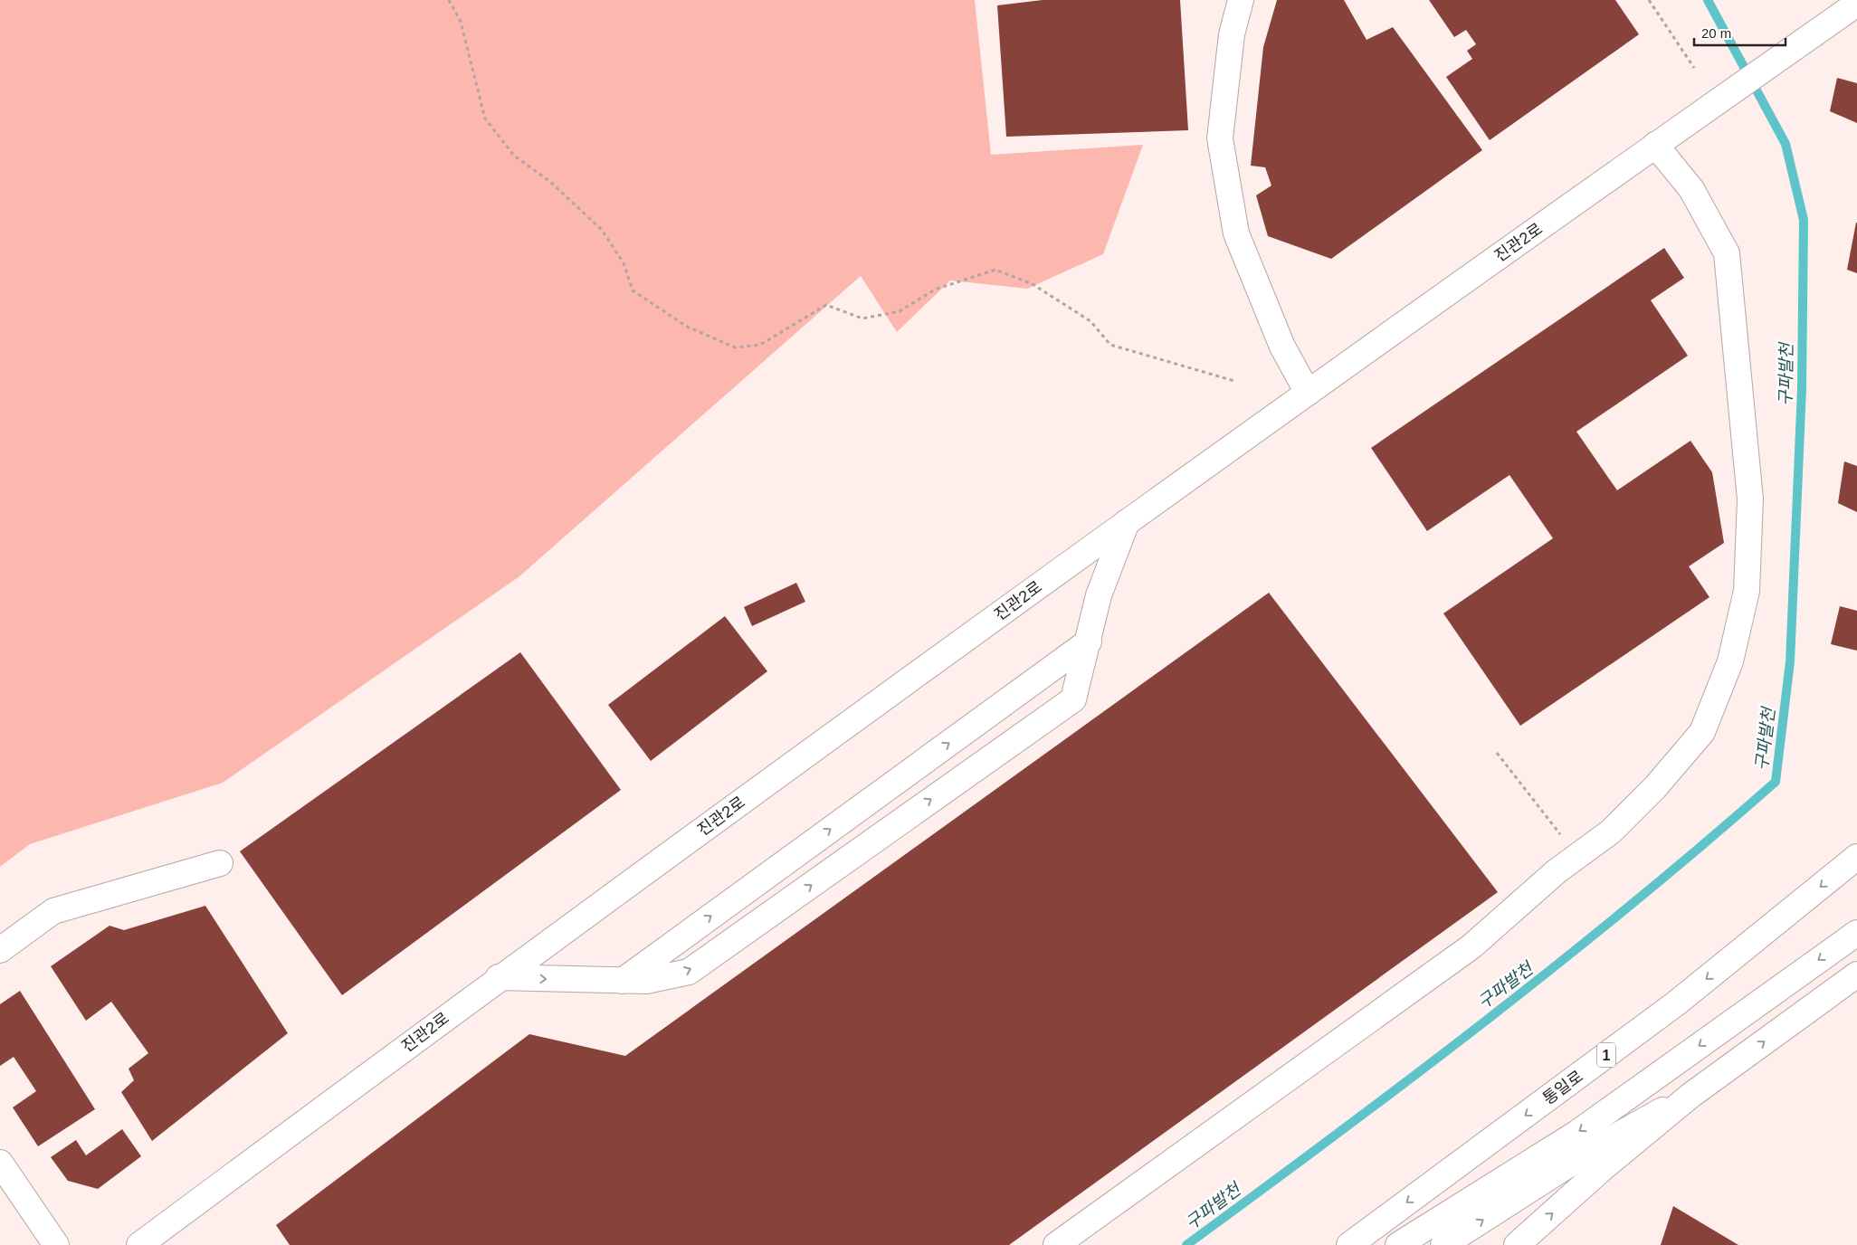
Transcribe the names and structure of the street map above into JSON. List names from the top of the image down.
{
  "streets": {
    "street": ["진관2로", "1", "통일로"]
  },
  "water": ["구파발천"],
  "scale_bar": "20 m"
}
